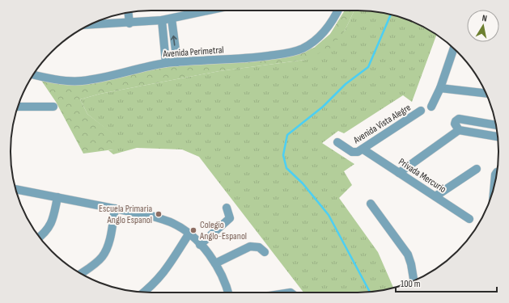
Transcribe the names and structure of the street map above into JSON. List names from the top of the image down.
{
  "streets": {
    "street": ["Avenida Perimetral", "Avenida Vista Alegre", "Privada Mercurio"]
  },
  "crossings": [
    ["Avenida Vista Alegre", "Privada Mercurio"]
  ],
  "places": ["Escuela Primaria Anglo Espanol", "Colegio Anglo-Espanol"],
  "scale_bar": "100 m",
  "north": "top"
}
